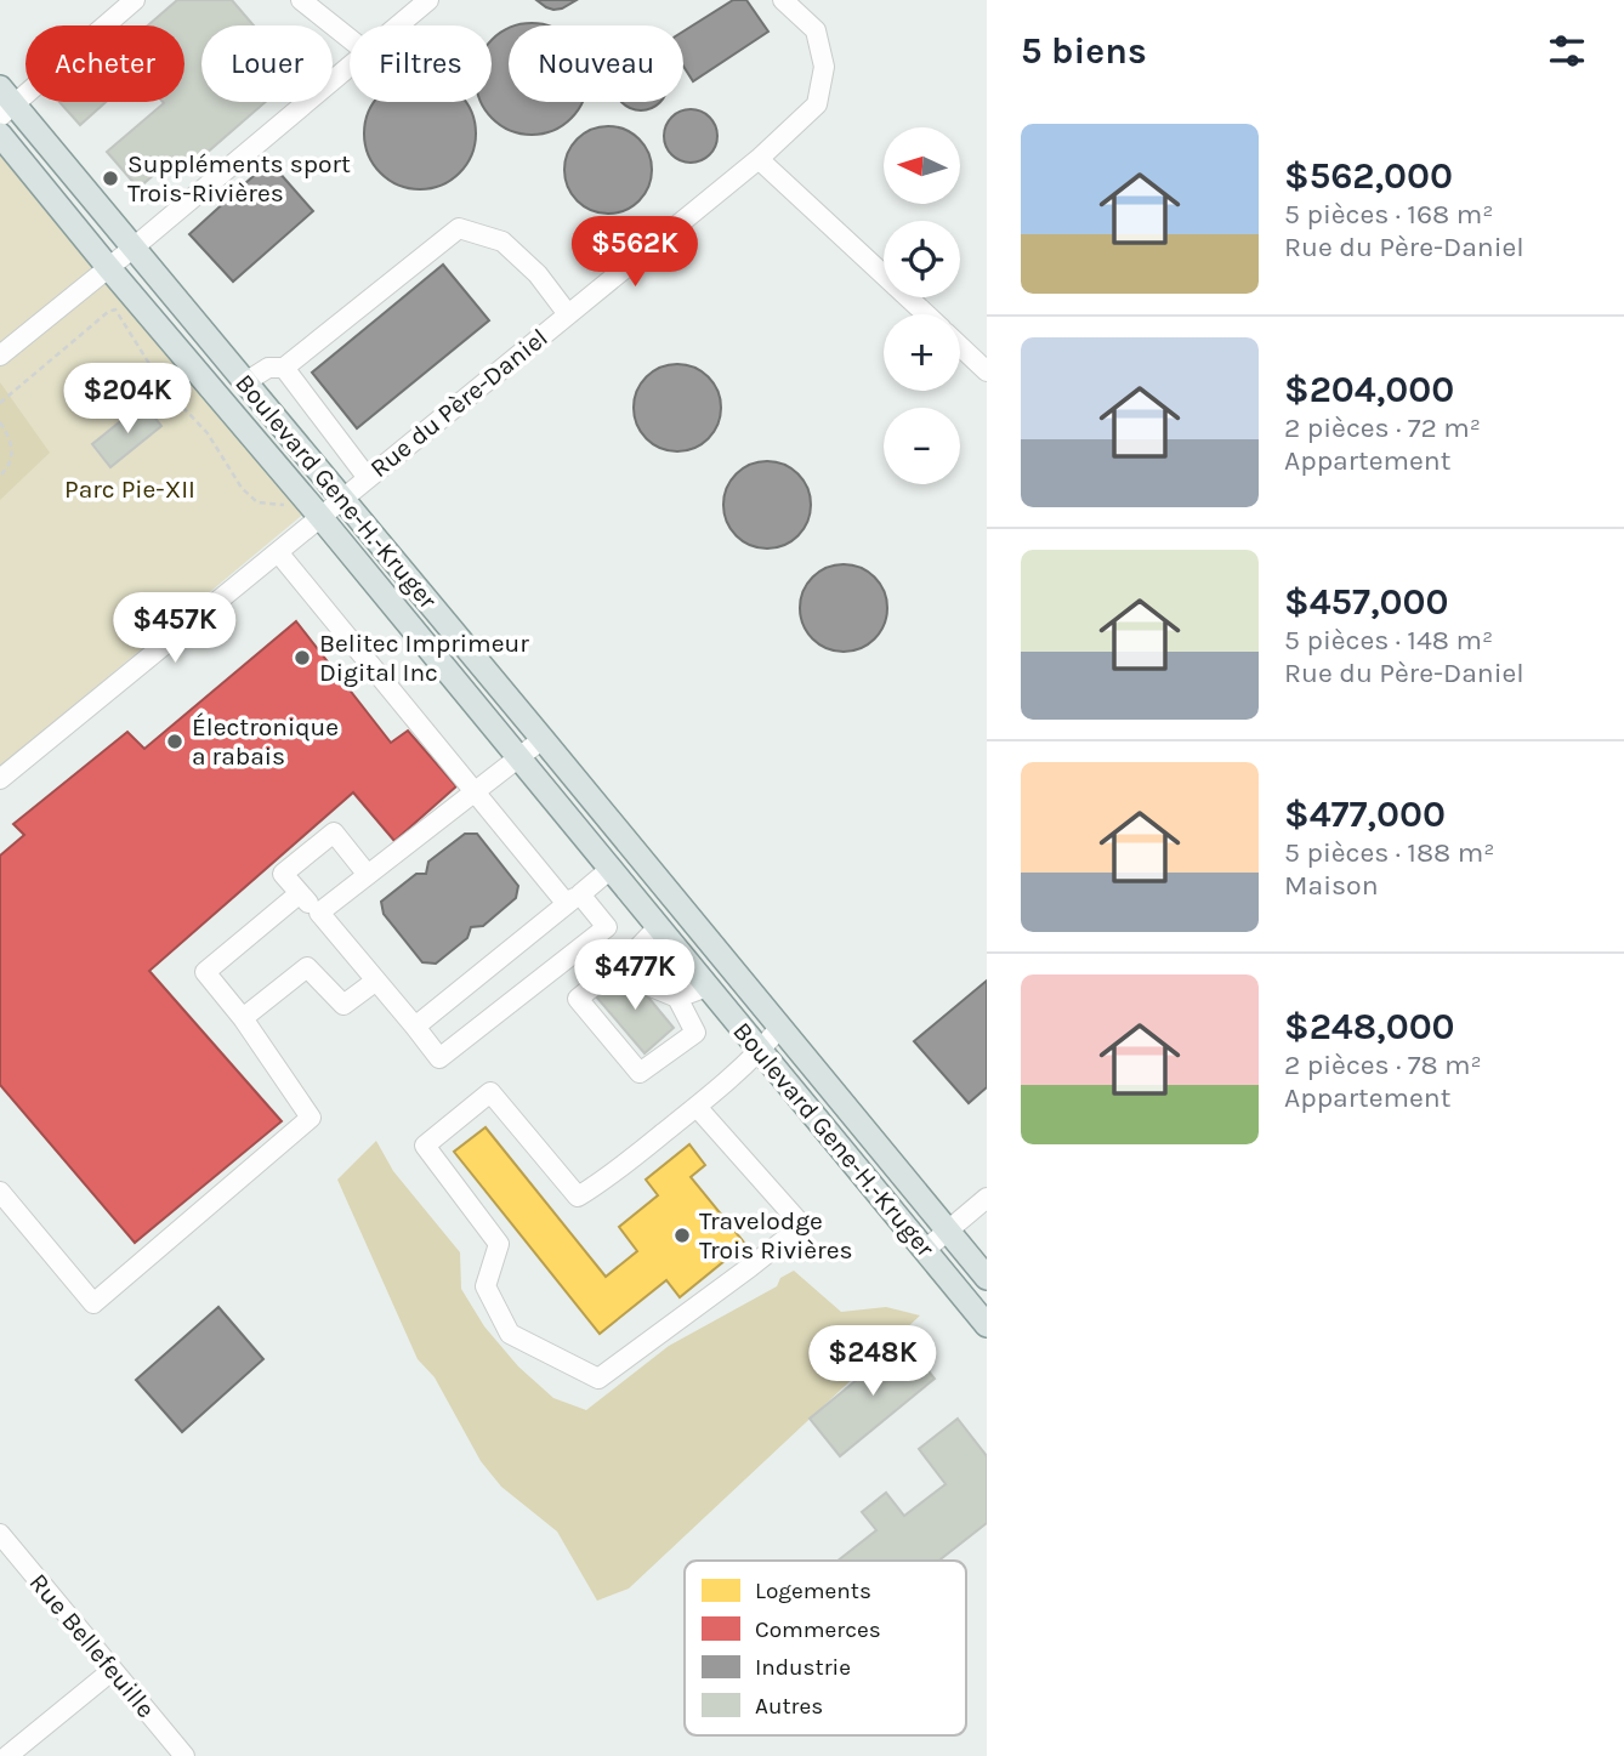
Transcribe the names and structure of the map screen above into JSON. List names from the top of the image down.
{
  "streets": {
    "main road": ["Boulevard Gene-H.-Kruger"],
    "street": ["Rue du Père-Daniel", "Rue Bellefeuille"]
  },
  "crossings": [
    ["Rue du Père-Daniel", "Boulevard Gene-H.-Kruger"]
  ],
  "parks": ["Parc Pie-XII"],
  "places": [
    "Suppléments sport Trois-Rivières",
    "Belitec Imprimeur Digital Inc",
    "Électronique a rabais",
    "Travelodge Trois Rivières"
  ],
  "legend": [
    "Logements",
    "Commerces",
    "Industrie",
    "Autres"
  ],
  "north": "left",
  "page": {
    "heading": "5 biens",
    "chip": [
      "Acheter",
      "Louer",
      "Filtres",
      "Nouveau"
    ],
    "list": [
      {
        "name": "$562,000",
        "note": "5 pièces · 168 m² · Rue du Père-Daniel"
      },
      {
        "name": "$204,000",
        "note": "2 pièces · 72 m² · Appartement"
      },
      {
        "name": "$457,000",
        "note": "5 pièces · 148 m² · Rue du Père-Daniel"
      },
      {
        "name": "$477,000",
        "note": "5 pièces · 188 m² · Maison"
      },
      {
        "name": "$248,000",
        "note": "2 pièces · 78 m² · Appartement"
      }
    ],
    "map_buttons": ["+", "−"],
    "price": [
      "$562K",
      "$204K",
      "$457K",
      "$477K",
      "$248K"
    ]
  }
}
